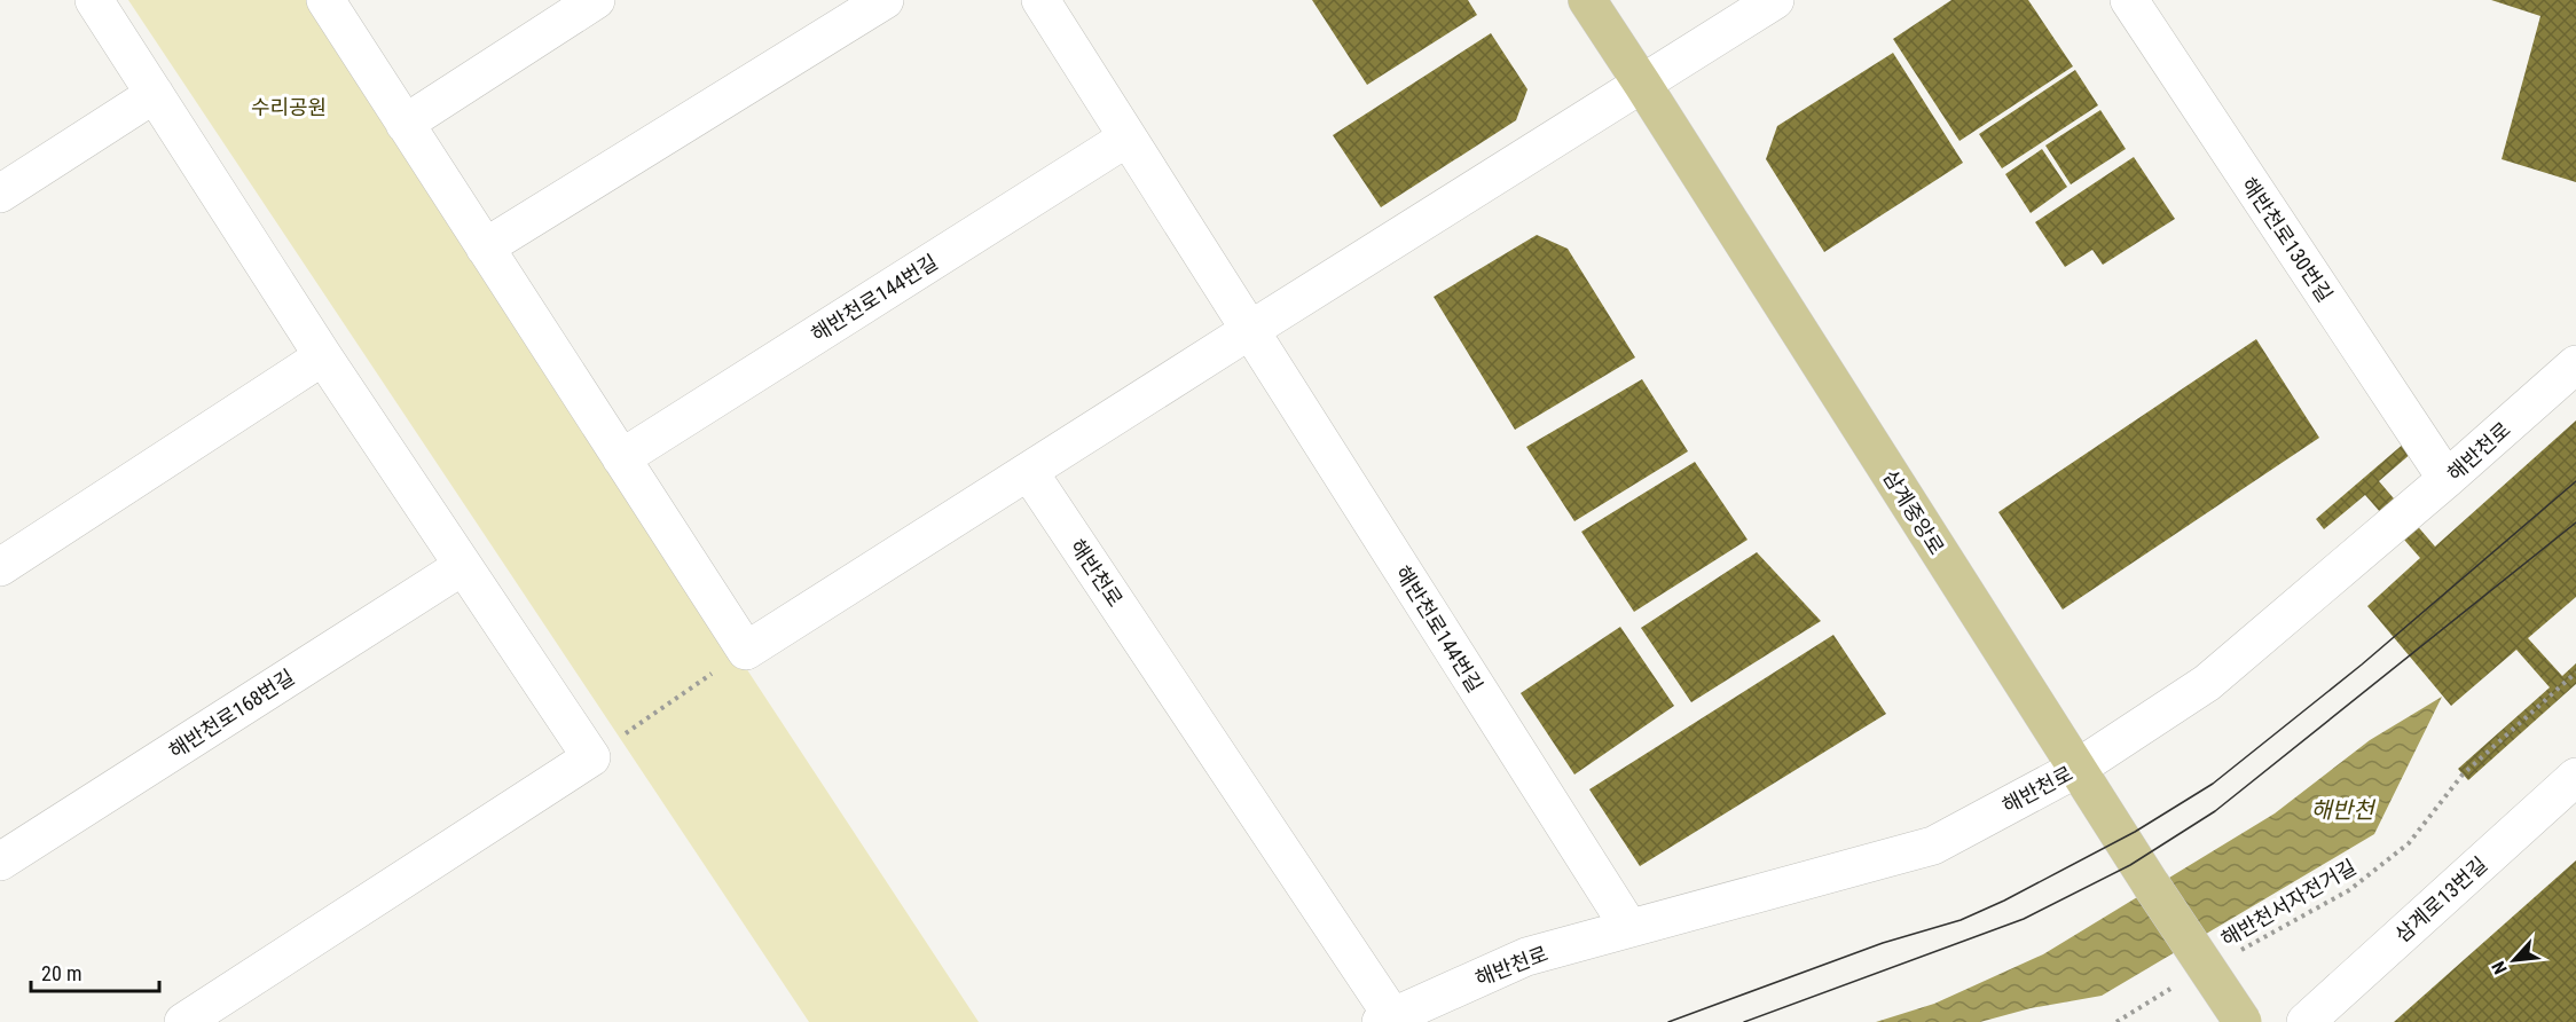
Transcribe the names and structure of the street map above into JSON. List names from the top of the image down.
{
  "streets": {
    "main road": ["삼계중앙로"],
    "street": [
      "해반천로130번길",
      "해반천로144번길",
      "해반천로",
      "해반천로168번길",
      "삼계로13번길"
    ],
    "path": ["해반천서자전거길"]
  },
  "crossings": [
    ["해반천로130번길", "해반천로"],
    ["해반천로144번길", "해반천로"],
    ["해반천로", "삼계중앙로"]
  ],
  "water": ["해반천"],
  "parks": ["수리공원"],
  "scale_bar": "20 m",
  "north": "bottom left"
}
